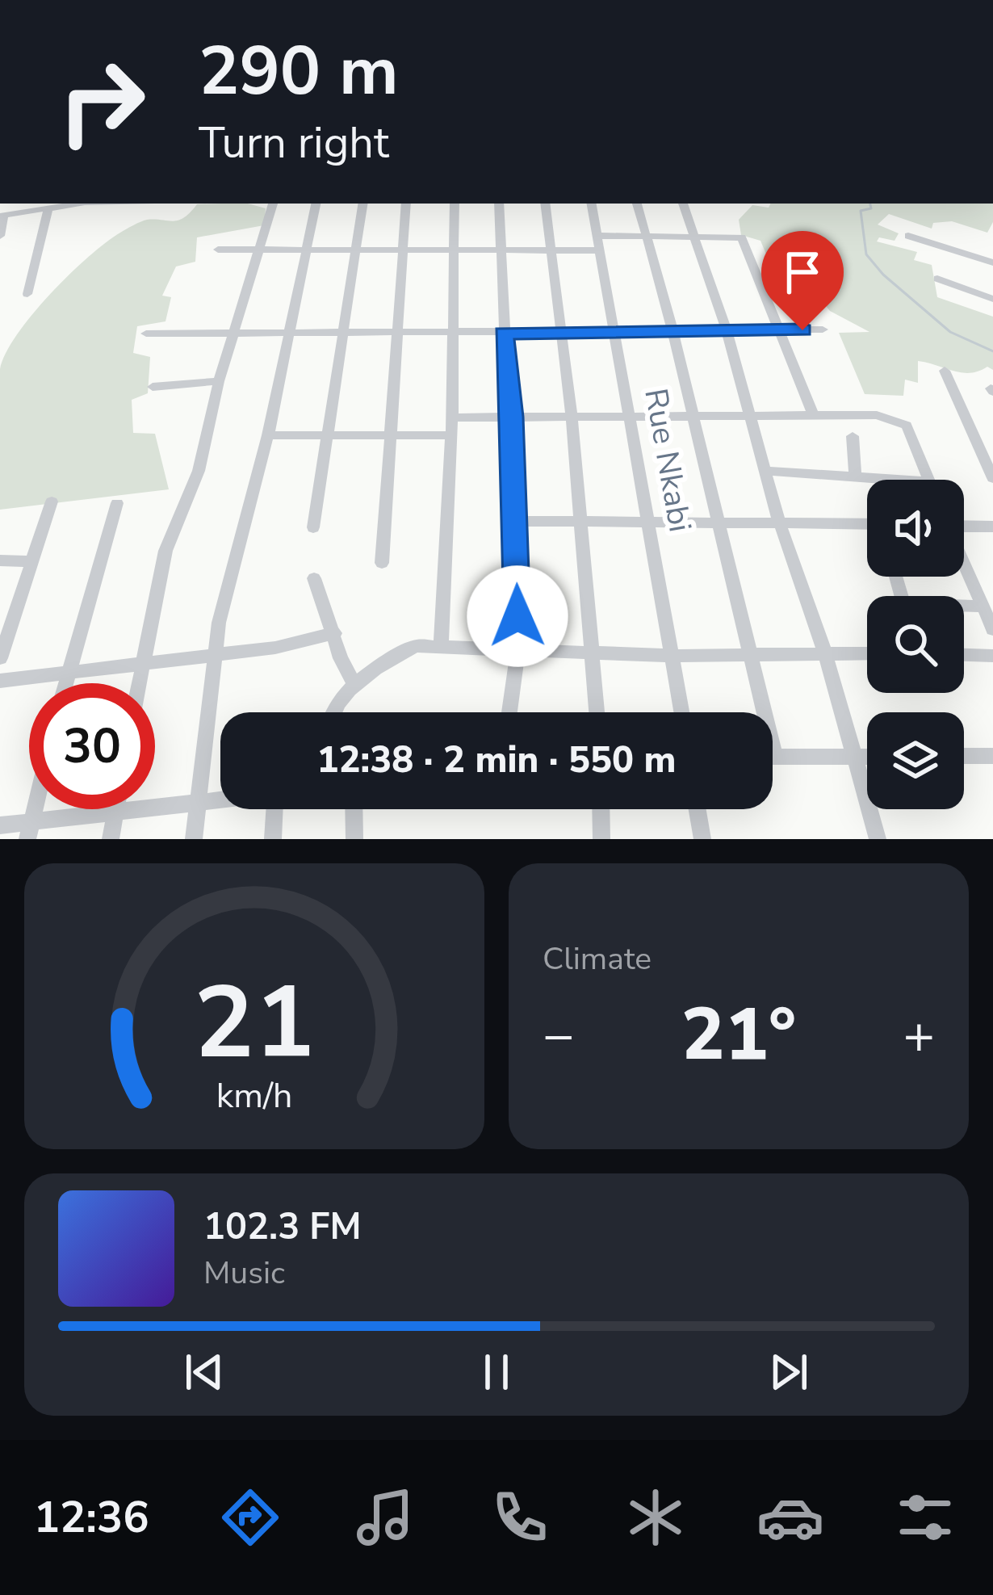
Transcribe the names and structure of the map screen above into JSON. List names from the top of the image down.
{
  "streets": {
    "street": ["Rue Nkabi"]
  },
  "page": {
    "turn": ["290 m", "Turn right"],
    "limit": "30",
    "trip": "12:38 · 2 min · 550 m",
    "tile": "Climate",
    "heat": ["−", "21°", "+"],
    "song": ["102.3 FM", "Music"],
    "tabs": "12:36",
    "gauge": ["21", "km/h"]
  }
}
